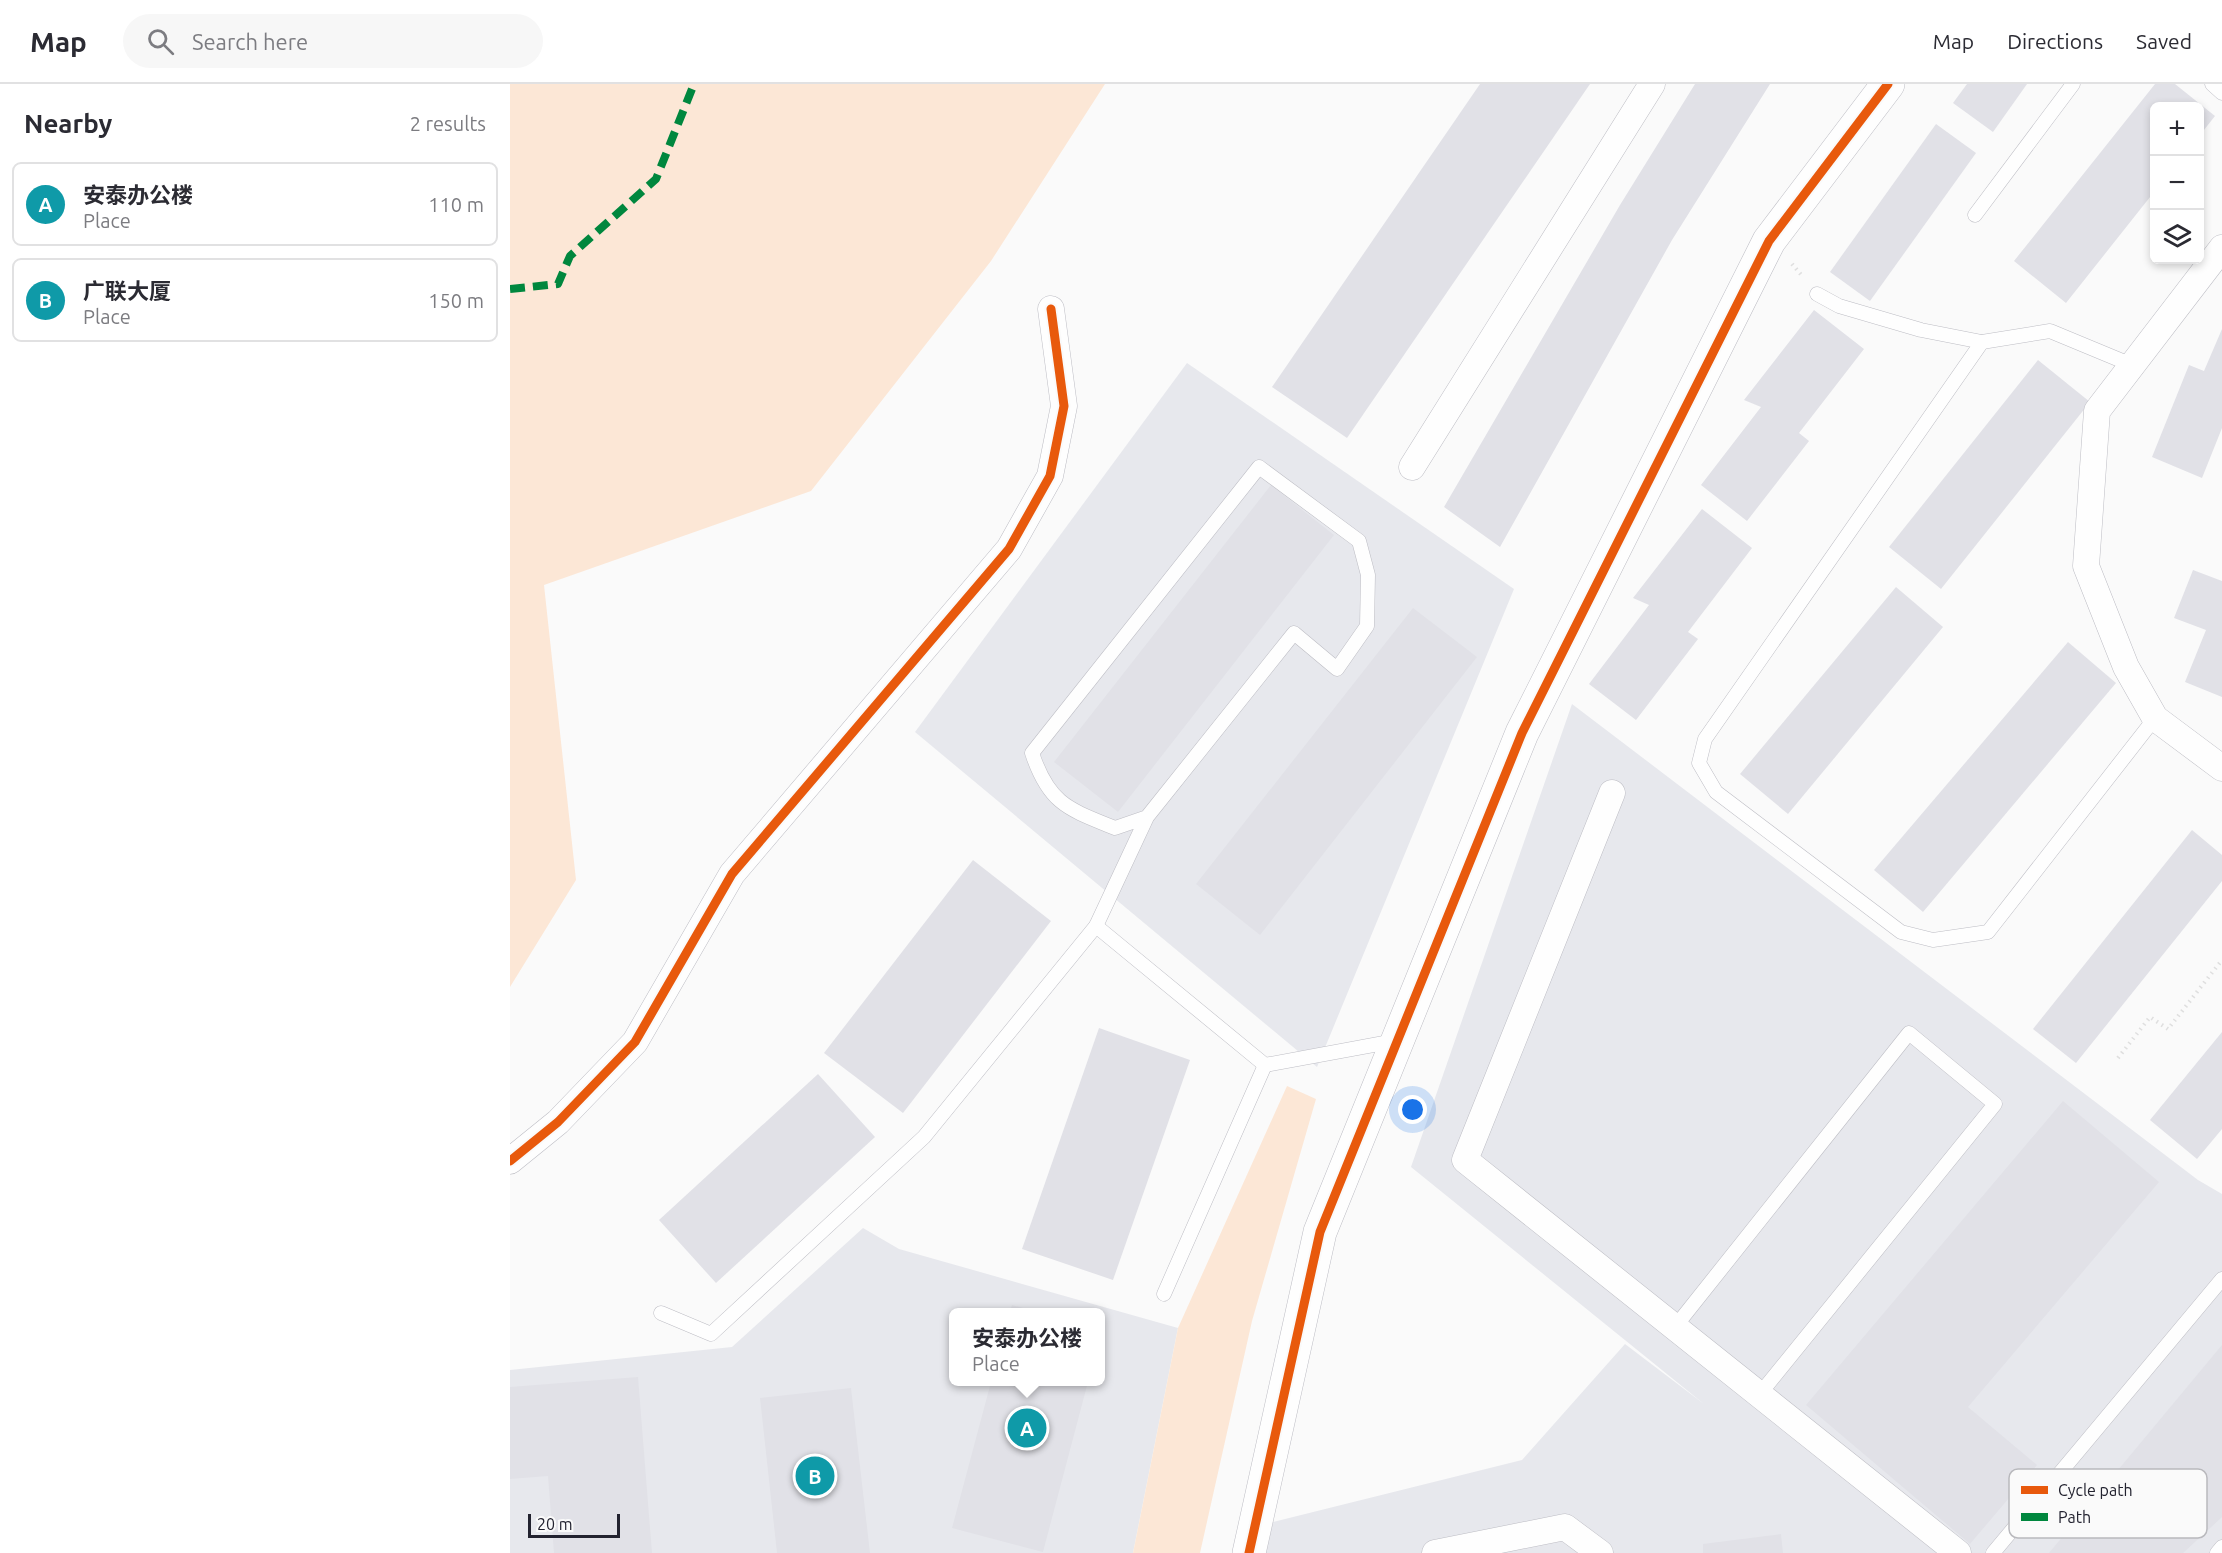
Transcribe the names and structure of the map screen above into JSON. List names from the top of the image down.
{
  "legend": ["Cycle path", "Path"],
  "scale_bar": "20 m",
  "page": {
    "header": "Map",
    "search": "Search here",
    "nav": ["Map", "Directions", "Saved"],
    "heading": ["Nearby", "2 results"],
    "map_buttons": ["+", "−"],
    "list": [
      {
        "mark": "A",
        "name": "安泰办公楼",
        "note": "Place",
        "value": "110 m"
      },
      {
        "mark": "B",
        "name": "广联大厦",
        "note": "Place",
        "value": "150 m"
      }
    ],
    "popup": ["安泰办公楼", "Place"],
    "pins": ["A", "B"],
    "scale": "20 m"
  }
}
